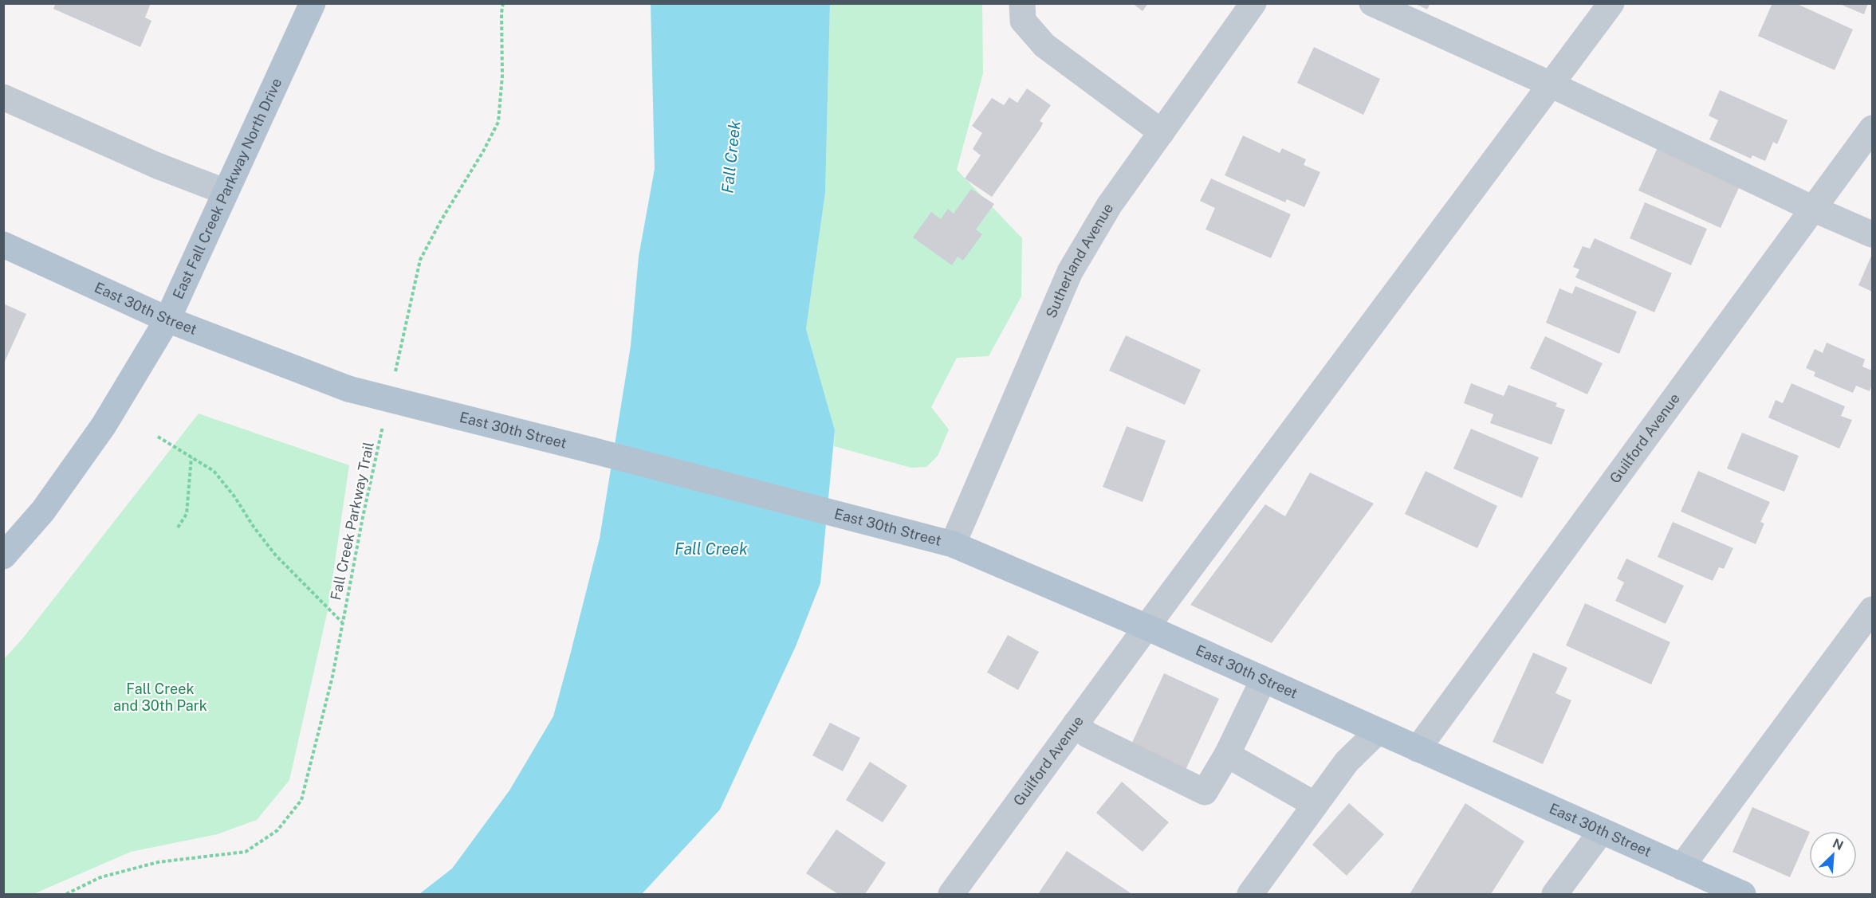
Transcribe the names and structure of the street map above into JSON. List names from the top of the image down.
{
  "streets": {
    "main road": ["East Fall Creek Parkway North Drive", "East 30th Street"],
    "street": ["Sutherland Avenue", "Guilford Avenue"],
    "path": ["Fall Creek Parkway Trail"]
  },
  "crossings": [
    ["East Fall Creek Parkway North Drive", "East 30th Street"],
    ["Sutherland Avenue", "East 30th Street"],
    ["East 30th Street", "Guilford Avenue"]
  ],
  "water": ["Fall Creek"],
  "parks": ["Fall Creek and 30th Park"],
  "north": "top right"
}
